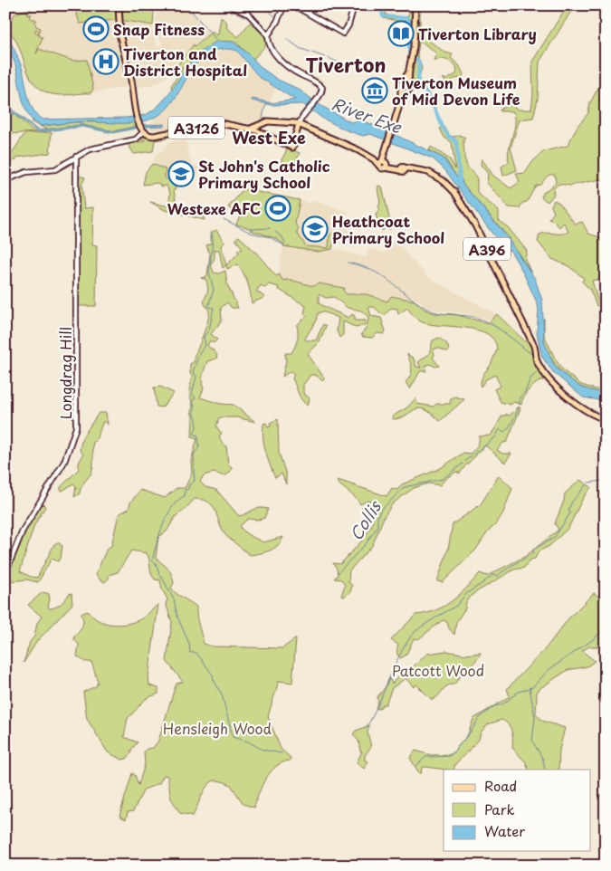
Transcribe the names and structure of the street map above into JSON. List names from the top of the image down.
{
  "streets": {
    "main road": ["A3126", "A396", "Longdrag Hill"]
  },
  "crossings": [
    ["A3126", "A396"]
  ],
  "districts": ["Tiverton", "West Exe"],
  "water": ["River Exe", "Collis"],
  "parks": ["Patcott Wood", "Hensleigh Wood"],
  "places": {
    "sports": ["Snap Fitness", "Westexe AFC"],
    "library": ["Tiverton Library"],
    "hospital": ["Tiverton and District Hospital"],
    "museum": ["Tiverton Museum of Mid Devon Life"],
    "school or university": ["St John's Catholic Primary School", "Heathcoat Primary School"]
  },
  "legend": ["Road", "Park", "Water"]
}
